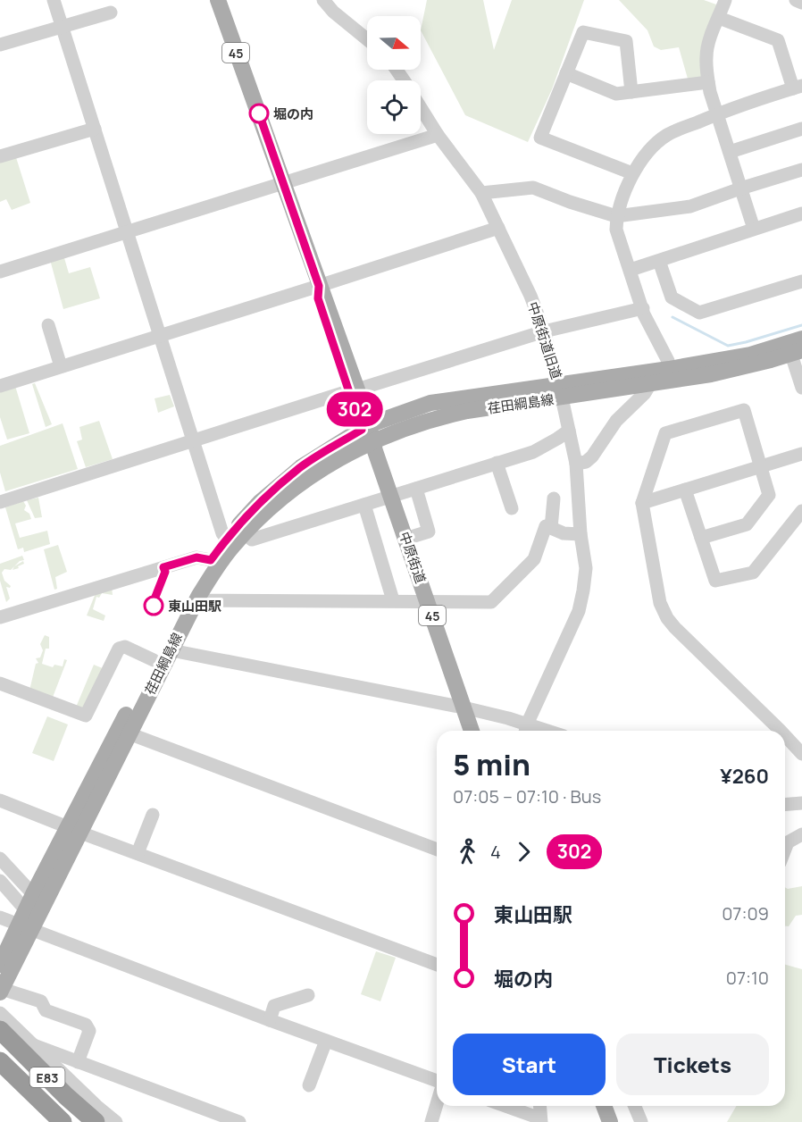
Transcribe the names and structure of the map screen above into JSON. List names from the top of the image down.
{
  "streets": {
    "highway": ["E83"],
    "main road": ["45", "荏田綱島線", "中原街道"],
    "street": ["中原街道旧道"]
  },
  "crossings": [
    ["中原街道旧道", "荏田綱島線"],
    ["荏田綱島線", "中原街道"]
  ],
  "places": ["堀の内", "東山田駅"],
  "lines": ["bus line 302"],
  "north": "right",
  "page": {
    "on_map": "302",
    "heading": ["5 min", "07:05 – 07:10 · Bus", "¥260"],
    "legs": ["4", "302"],
    "list": [
      {
        "name": "東山田駅",
        "value": "07:09"
      },
      {
        "name": "堀の内",
        "value": "07:10"
      }
    ],
    "buttons": ["Start", "Tickets"]
  }
}
